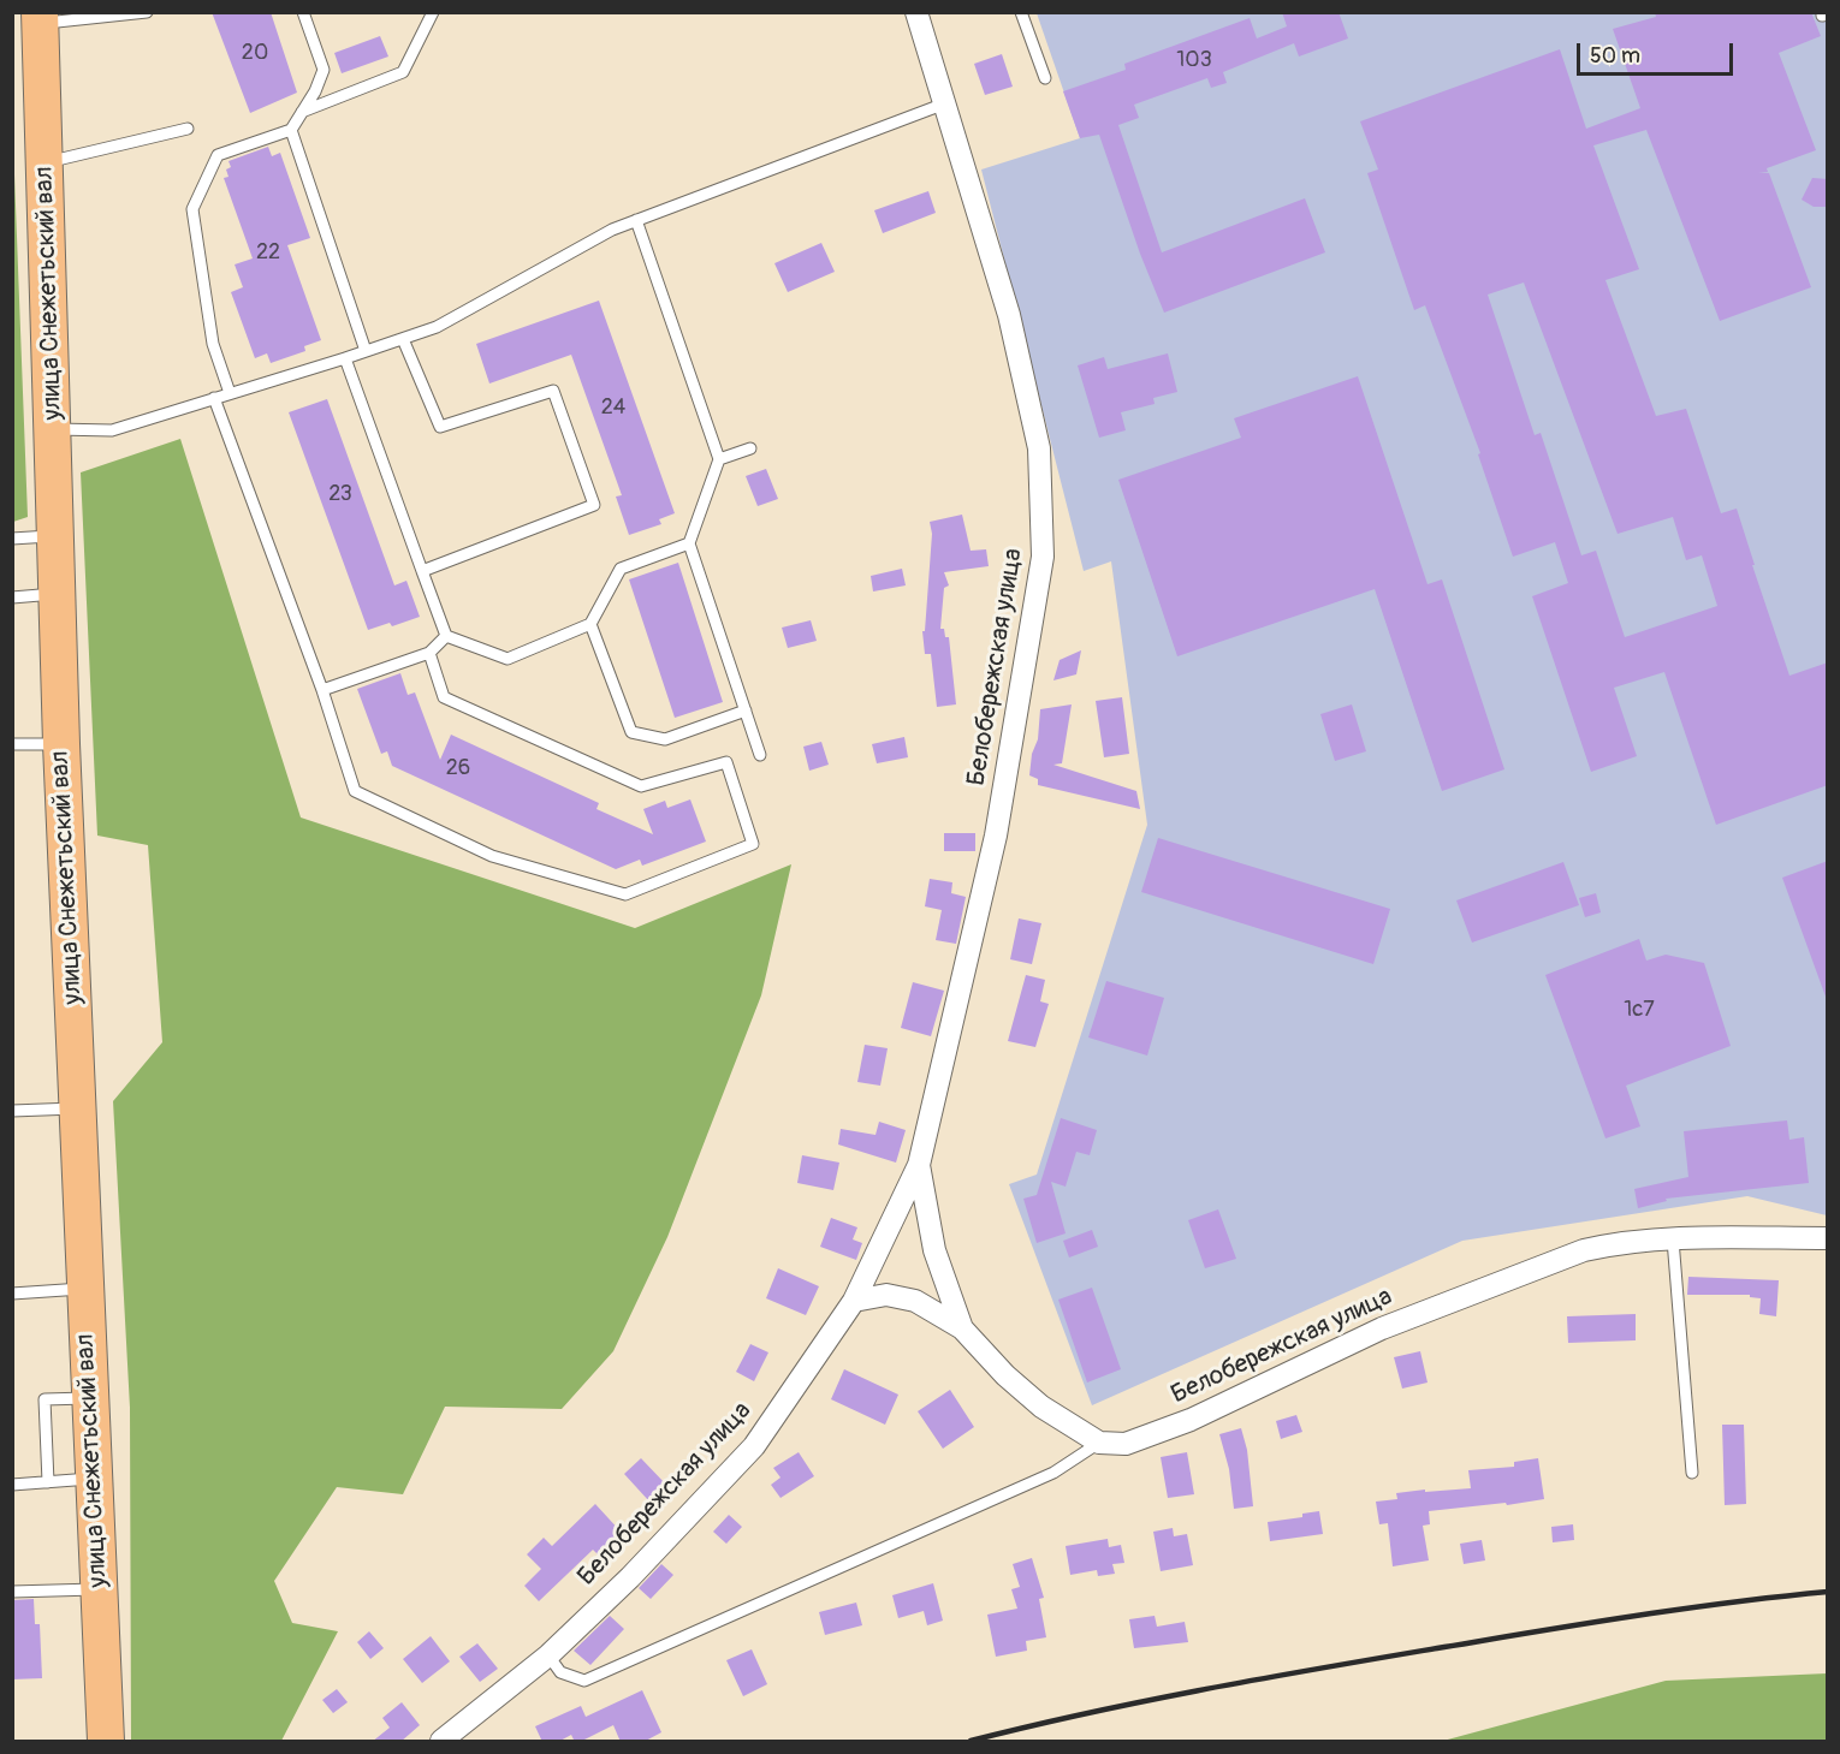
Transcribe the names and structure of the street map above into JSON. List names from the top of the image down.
{
  "streets": {
    "main road": ["улица Снежетьский вал"],
    "street": ["Белобережская улица"]
  },
  "house_numbers": [
    "20",
    "103",
    "22",
    "24",
    "23",
    "26",
    "1с7"
  ],
  "scale_bar": "50 m"
}
